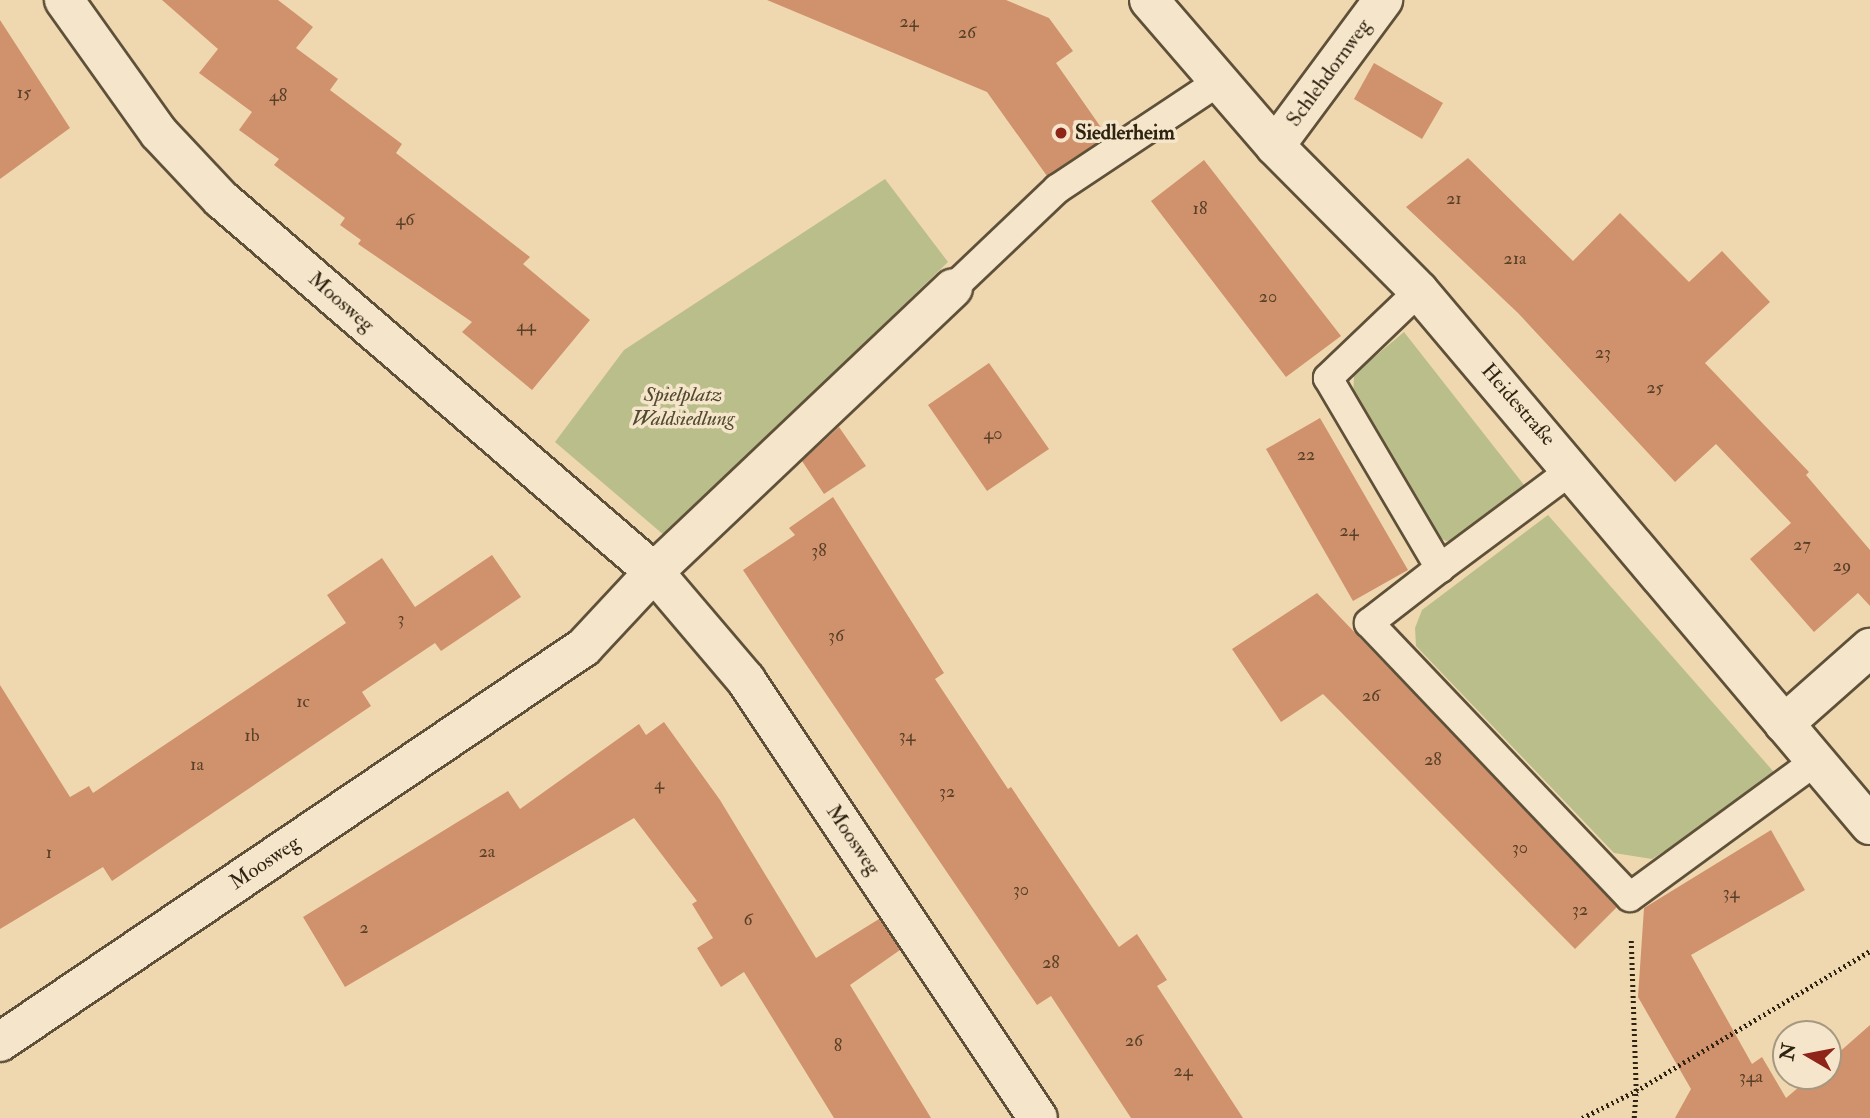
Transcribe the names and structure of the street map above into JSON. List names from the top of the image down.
{
  "streets": {
    "street": ["Schlehdornweg", "Moosweg", "Heidestraße"]
  },
  "crossings": [
    ["Schlehdornweg", "Heidestraße"]
  ],
  "parks": ["Spielplatz Waldsiedlung"],
  "places": ["Siedlerheim"],
  "house_numbers": [
    "24",
    "26",
    "15",
    "48",
    "21",
    "18",
    "46",
    "21a",
    "20",
    "44",
    "23",
    "25",
    "40",
    "22",
    "24",
    "27",
    "38",
    "29",
    "3",
    "36",
    "26",
    "1c",
    "1b",
    "34",
    "28",
    "1a",
    "4",
    "32",
    "30",
    "2a",
    "1",
    "30",
    "34",
    "32",
    "6",
    "2",
    "28",
    "26",
    "8",
    "24",
    "34a"
  ],
  "north": "left"
}
